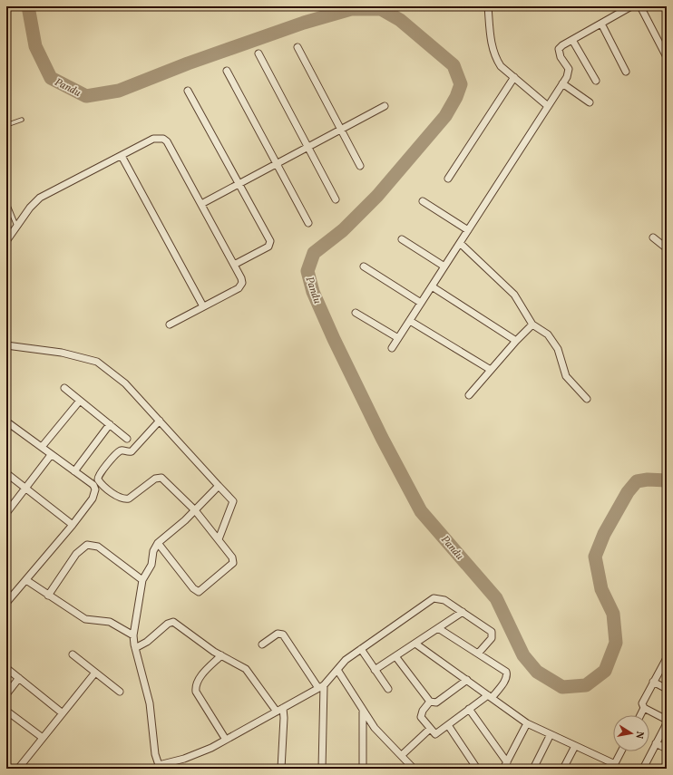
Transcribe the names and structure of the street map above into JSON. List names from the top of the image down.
{
  "water": ["Pandu"],
  "north": "right"
}
